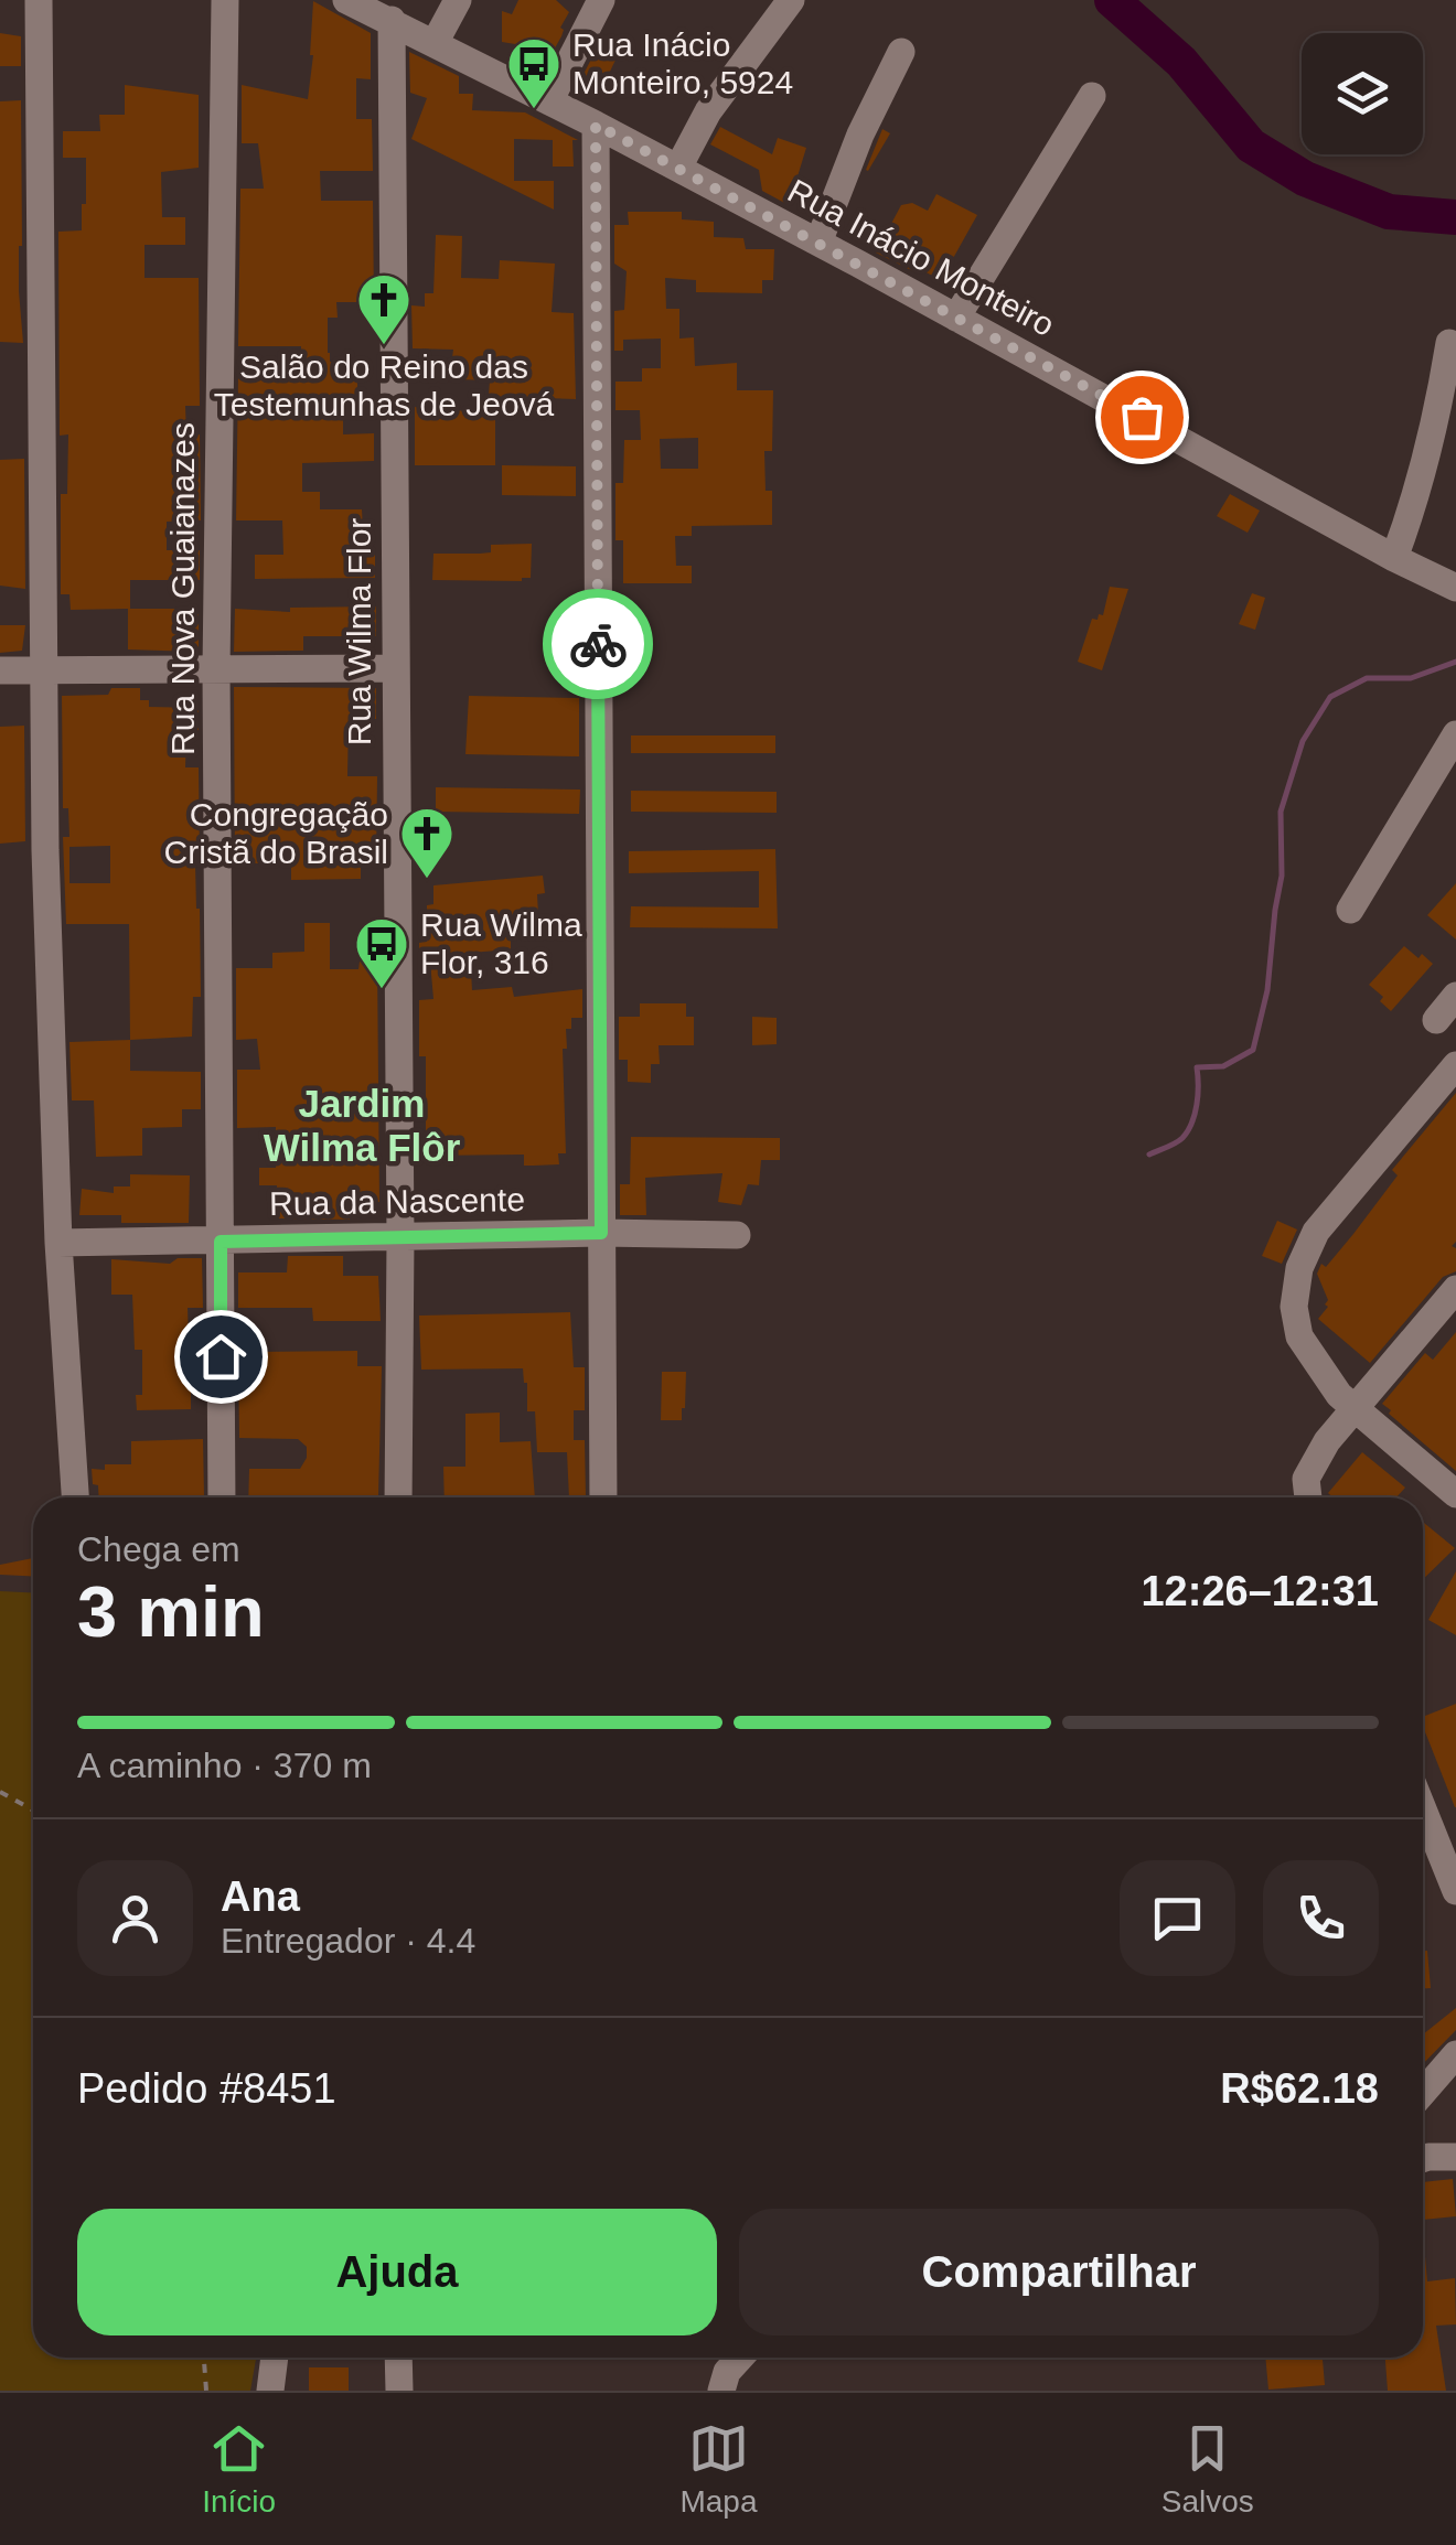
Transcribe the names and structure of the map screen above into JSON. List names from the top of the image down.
{
  "streets": {
    "street": [
      "Rua Inácio Monteiro",
      "Rua Nova Guaianazes",
      "Rua Wilma Flor",
      "Rua da Nascente"
    ]
  },
  "crossings": [
    ["Rua Inácio Monteiro", "Rua Wilma Flor"],
    ["Rua Nova Guaianazes", "Rua da Nascente"],
    ["Rua Wilma Flor", "Rua da Nascente"]
  ],
  "districts": ["Jardim Wilma Flôr"],
  "places": {
    "bus stop": ["Rua Inácio Monteiro, 5924", "Rua Wilma Flor, 316"],
    "church": ["Salão do Reino das Testemunhas de Jeová", "Congregação Cristã do Brasil"]
  },
  "page": {
    "heading": ["3 min", "Chega em", "12:26–12:31"],
    "panel": [
      "Ana",
      "Entregador · 4.4",
      "Pedido #8451",
      "R$62.18"
    ],
    "bar": "A caminho · 370 m",
    "buttons": ["Ajuda", "Compartilhar"],
    "tabs": ["Início", "Mapa", "Salvos"]
  }
}
